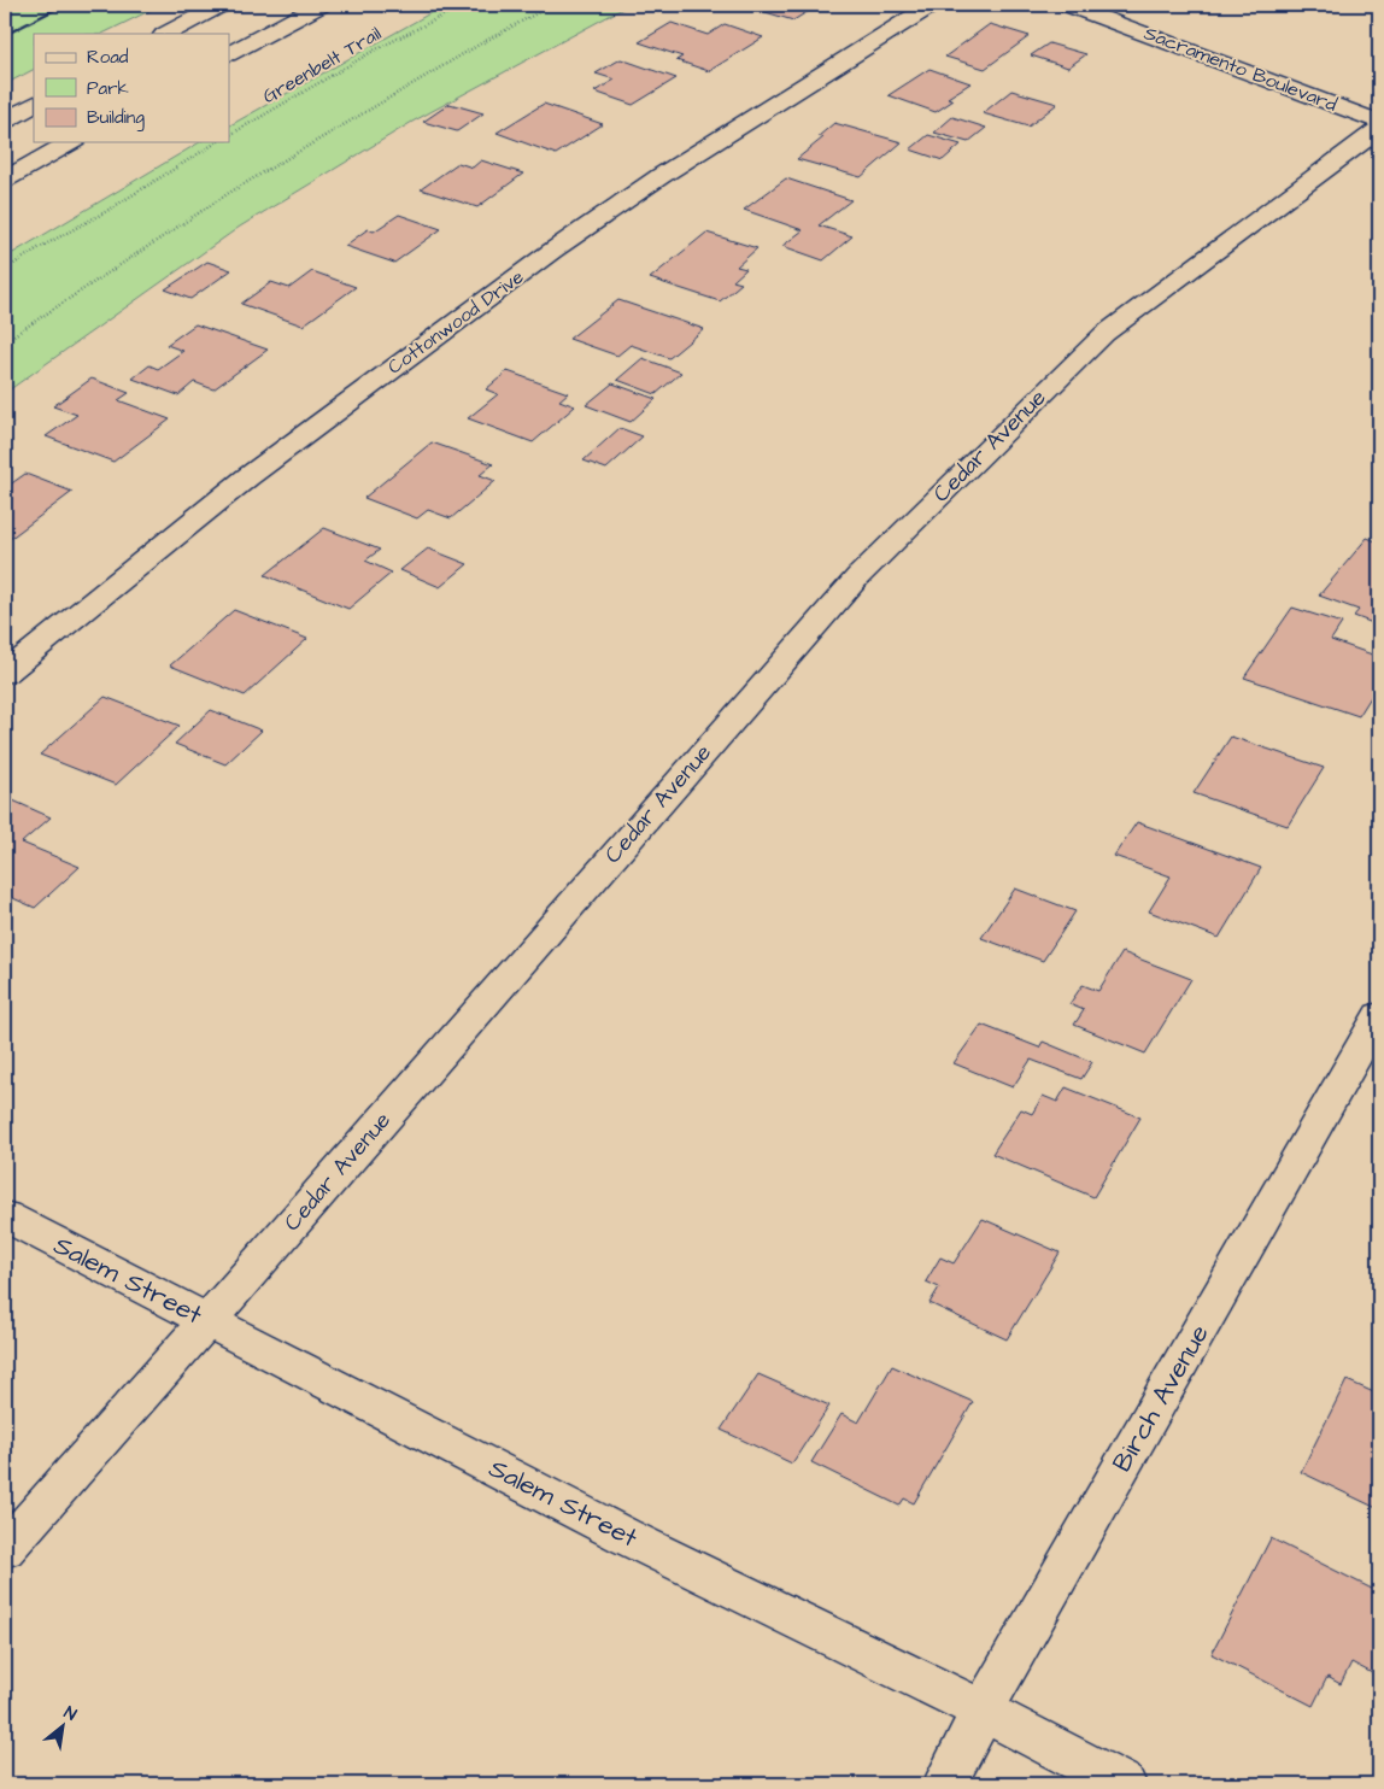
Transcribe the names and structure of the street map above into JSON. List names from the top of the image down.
{
  "streets": {
    "main road": [
      "Sacramento Boulevard",
      "Cottonwood Drive",
      "Cedar Avenue",
      "Salem Street",
      "Birch Avenue"
    ],
    "path": ["Greenbelt Trail"]
  },
  "crossings": [
    ["Cedar Avenue", "Salem Street"],
    ["Salem Street", "Birch Avenue"]
  ],
  "legend": ["Road", "Park", "Building"],
  "north": "top right"
}
